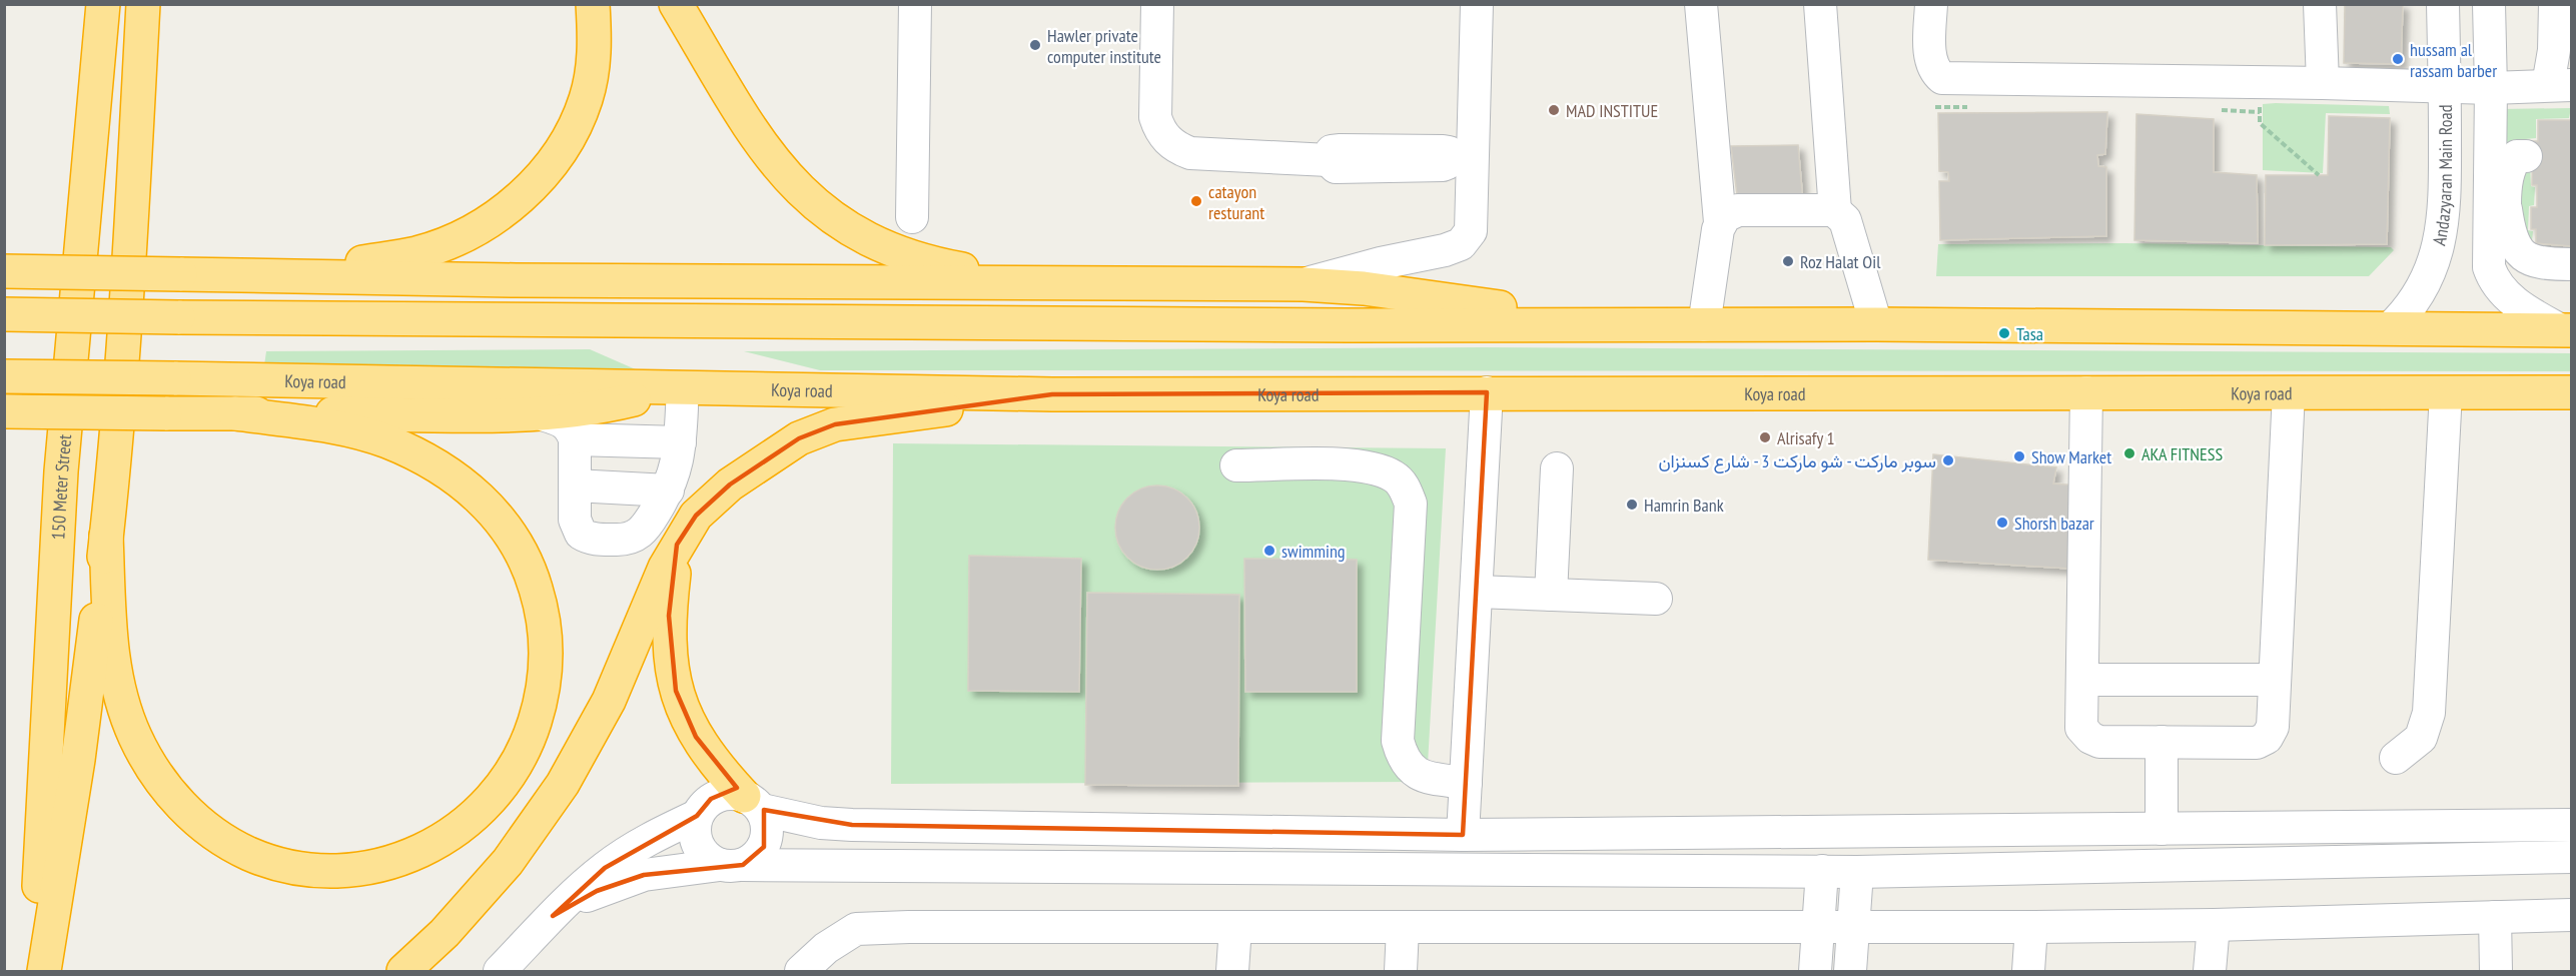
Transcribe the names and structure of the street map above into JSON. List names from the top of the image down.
{
  "streets": {
    "highway": ["Koya road", "150 Meter Street"],
    "street": ["Andazyaran Main Road"]
  },
  "places": [
    "Hawler private computer institute",
    "hussam al rassam barber",
    "MAD INSTITUE",
    "catayon resturant",
    "Roz Halat Oil",
    "Tasa",
    "Alrisafy 1",
    "AKA FITNESS",
    "Show Market",
    "سوبر ماركت - شو ماركت 3 - شارع كسنزان",
    "Hamrin Bank",
    "Shorsh bazar",
    "swimming"
  ]
}
